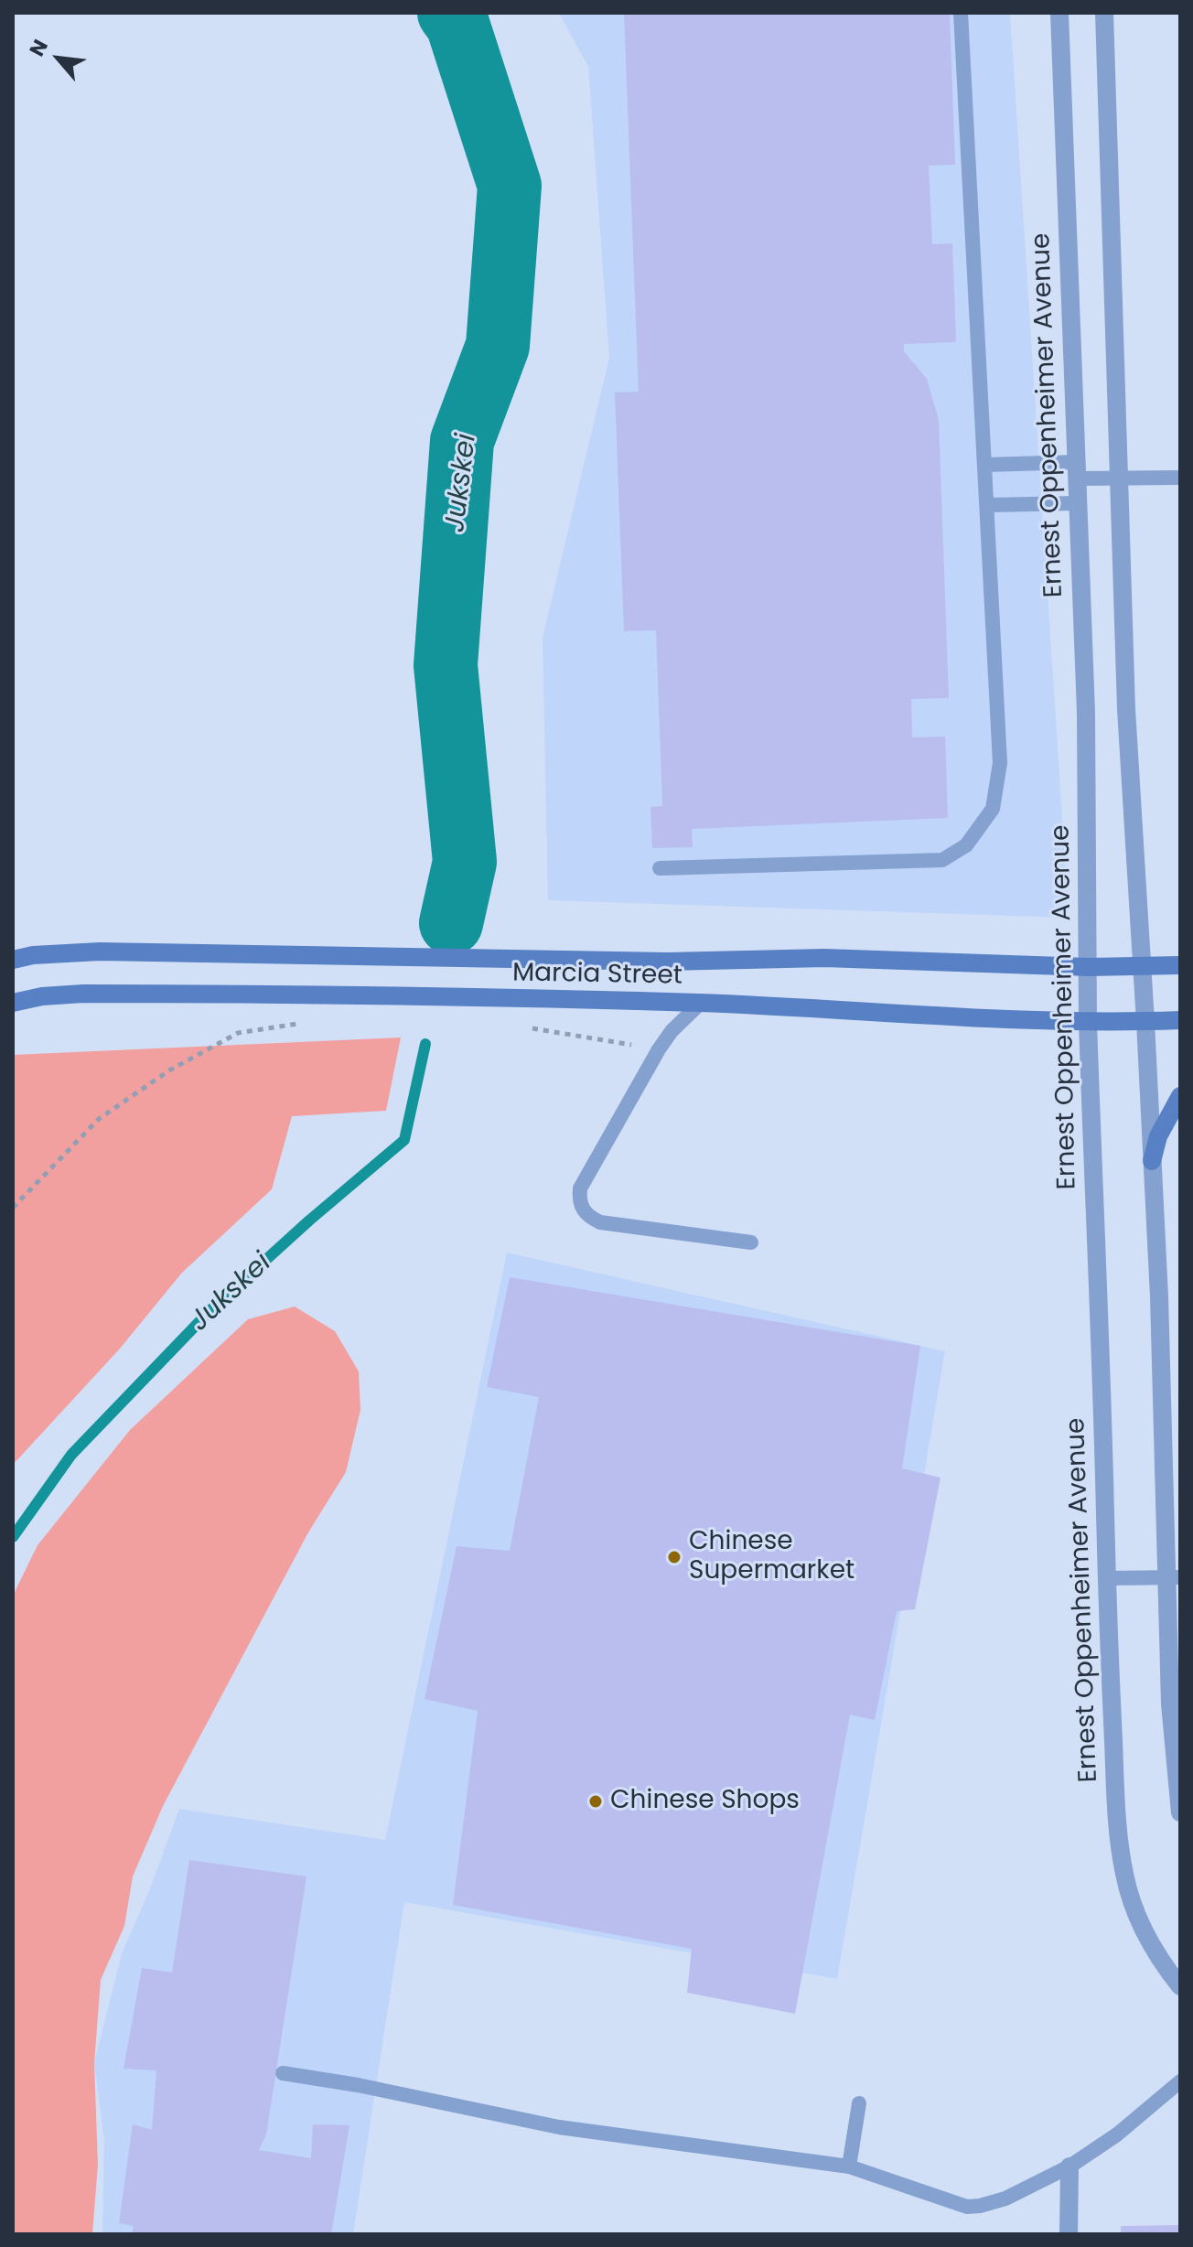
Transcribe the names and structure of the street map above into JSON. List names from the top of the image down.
{
  "streets": {
    "main road": ["Marcia Street"],
    "street": ["Ernest Oppenheimer Avenue"]
  },
  "crossings": [
    ["Ernest Oppenheimer Avenue", "Marcia Street"]
  ],
  "water": ["Jukskei"],
  "places": ["Chinese Supermarket", "Chinese Shops"],
  "north": "top left"
}
